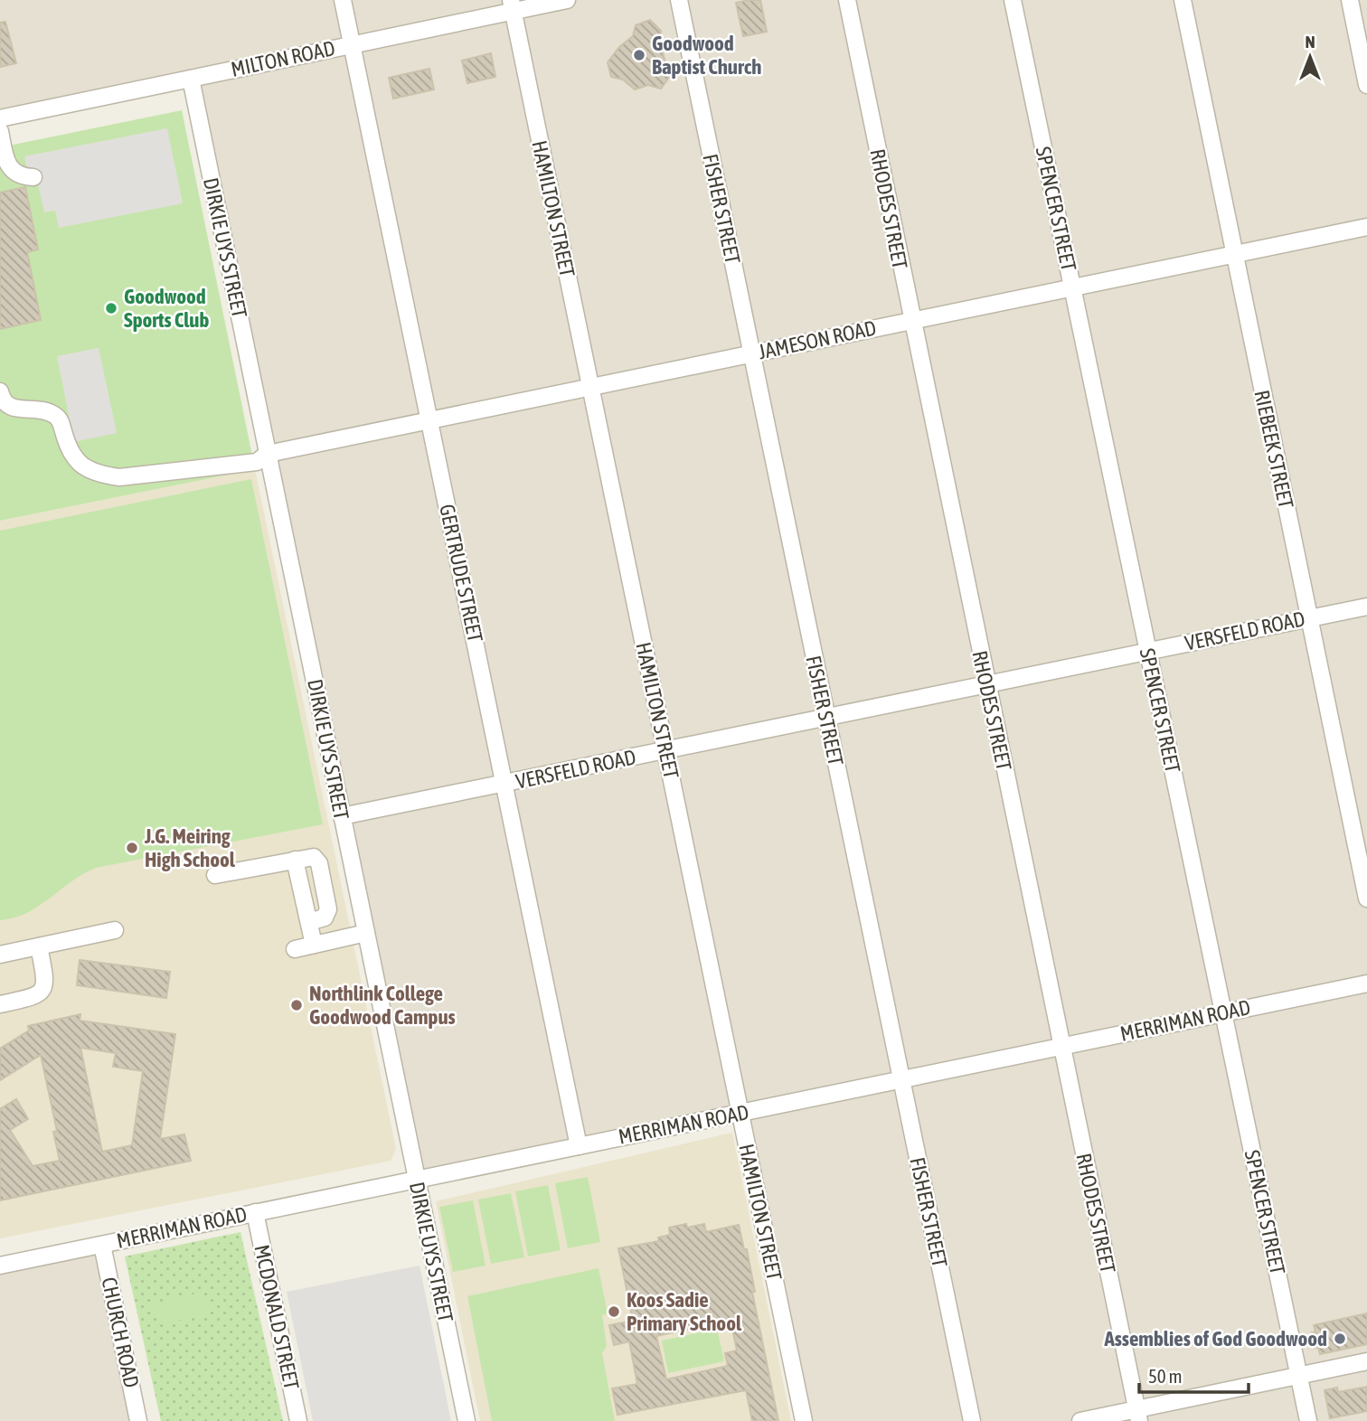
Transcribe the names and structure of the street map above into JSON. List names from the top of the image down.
{
  "streets": {
    "street": [
      "MILTON ROAD",
      "HAMILTON STREET",
      "FISHER STREET",
      "RHODES STREET",
      "SPENCER STREET",
      "DIRKIE UYS STREET",
      "JAMESON ROAD",
      "RIEBEEK STREET",
      "GERTRUDE STREET",
      "VERSFELD ROAD",
      "MERRIMAN ROAD",
      "MCDONALD STREET",
      "CHURCH ROAD"
    ]
  },
  "crossings": [
    ["MILTON ROAD", "HAMILTON STREET"],
    ["MILTON ROAD", "DIRKIE UYS STREET"],
    ["MILTON ROAD", "GERTRUDE STREET"],
    ["HAMILTON STREET", "JAMESON ROAD"],
    ["HAMILTON STREET", "VERSFELD ROAD"],
    ["HAMILTON STREET", "MERRIMAN ROAD"],
    ["FISHER STREET", "JAMESON ROAD"],
    ["FISHER STREET", "VERSFELD ROAD"],
    ["FISHER STREET", "MERRIMAN ROAD"],
    ["RHODES STREET", "JAMESON ROAD"],
    ["RHODES STREET", "VERSFELD ROAD"],
    ["RHODES STREET", "MERRIMAN ROAD"],
    ["SPENCER STREET", "JAMESON ROAD"],
    ["SPENCER STREET", "VERSFELD ROAD"],
    ["SPENCER STREET", "MERRIMAN ROAD"],
    ["DIRKIE UYS STREET", "JAMESON ROAD"],
    ["DIRKIE UYS STREET", "VERSFELD ROAD"],
    ["DIRKIE UYS STREET", "MERRIMAN ROAD"],
    ["JAMESON ROAD", "RIEBEEK STREET"],
    ["JAMESON ROAD", "GERTRUDE STREET"],
    ["RIEBEEK STREET", "VERSFELD ROAD"],
    ["GERTRUDE STREET", "VERSFELD ROAD"],
    ["GERTRUDE STREET", "MERRIMAN ROAD"],
    ["MERRIMAN ROAD", "MCDONALD STREET"],
    ["MERRIMAN ROAD", "CHURCH ROAD"]
  ],
  "places": [
    "Goodwood Baptist Church",
    "Goodwood Sports Club",
    "J.G. Meiring High School",
    "Northlink College Goodwood Campus",
    "Koos Sadie Primary School",
    "Assemblies of God Goodwood"
  ],
  "scale_bar": "50 m",
  "north": "top"
}
